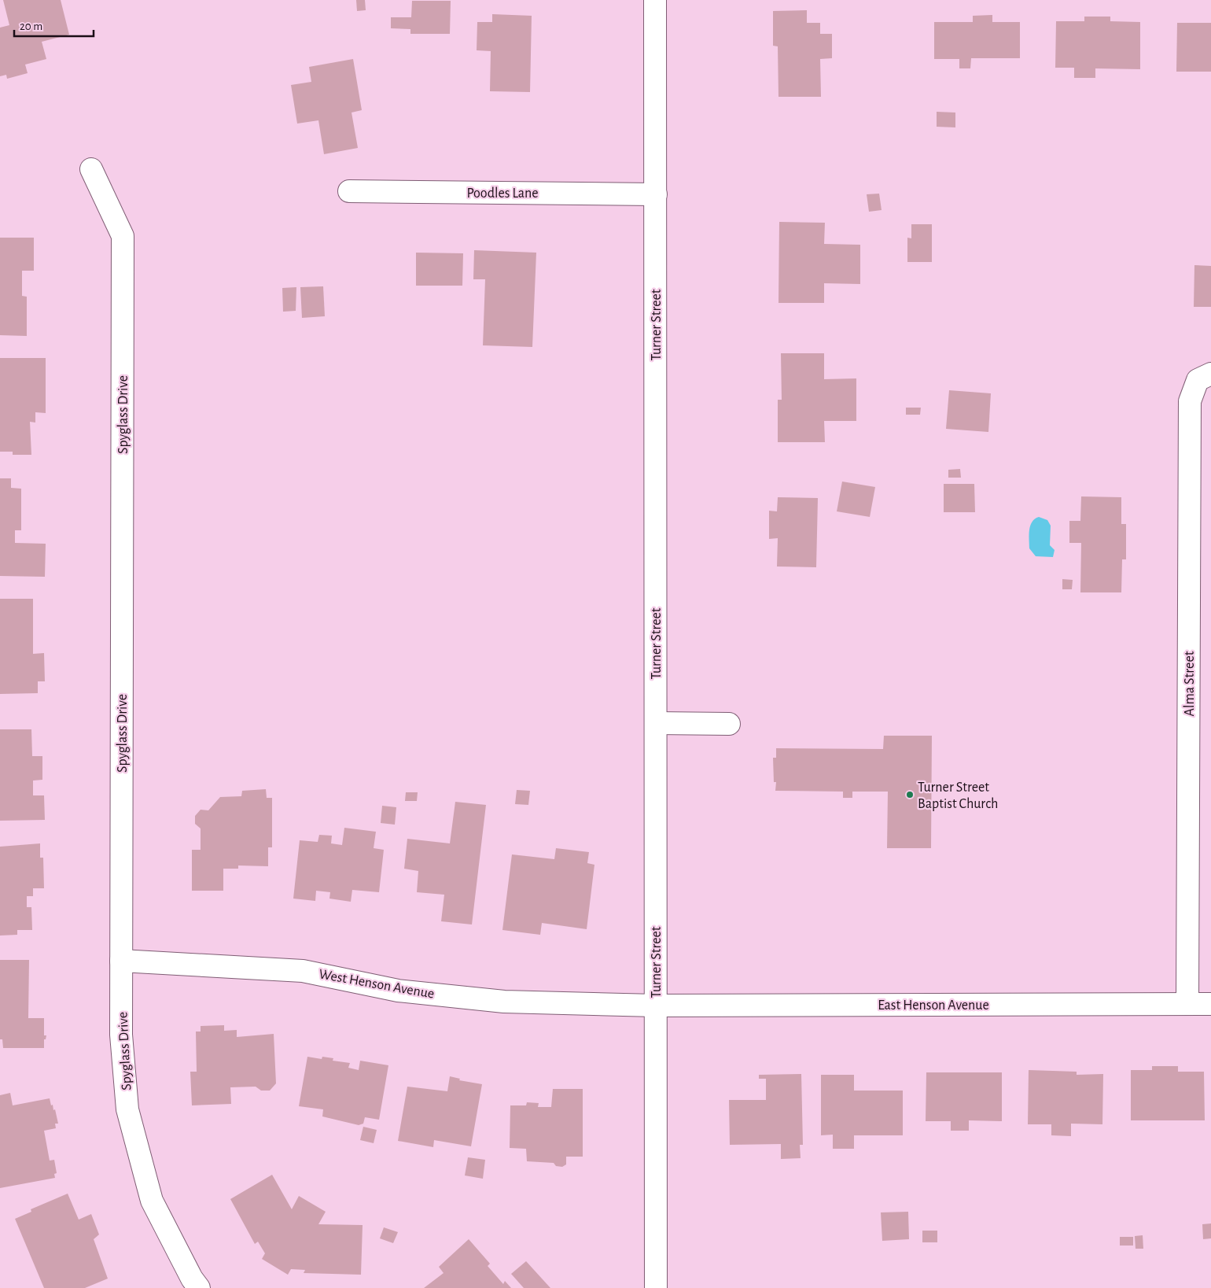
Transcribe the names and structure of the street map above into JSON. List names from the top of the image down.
{
  "streets": {
    "street": [
      "Poodles Lane",
      "Turner Street",
      "Spyglass Drive",
      "Alma Street",
      "West Henson Avenue",
      "East Henson Avenue"
    ]
  },
  "crossings": [
    ["Poodles Lane", "Turner Street"],
    ["Turner Street", "West Henson Avenue"],
    ["Turner Street", "East Henson Avenue"],
    ["Spyglass Drive", "West Henson Avenue"],
    ["Alma Street", "East Henson Avenue"],
    ["West Henson Avenue", "East Henson Avenue"]
  ],
  "places": ["Turner Street Baptist Church"],
  "scale_bar": "20 m"
}
